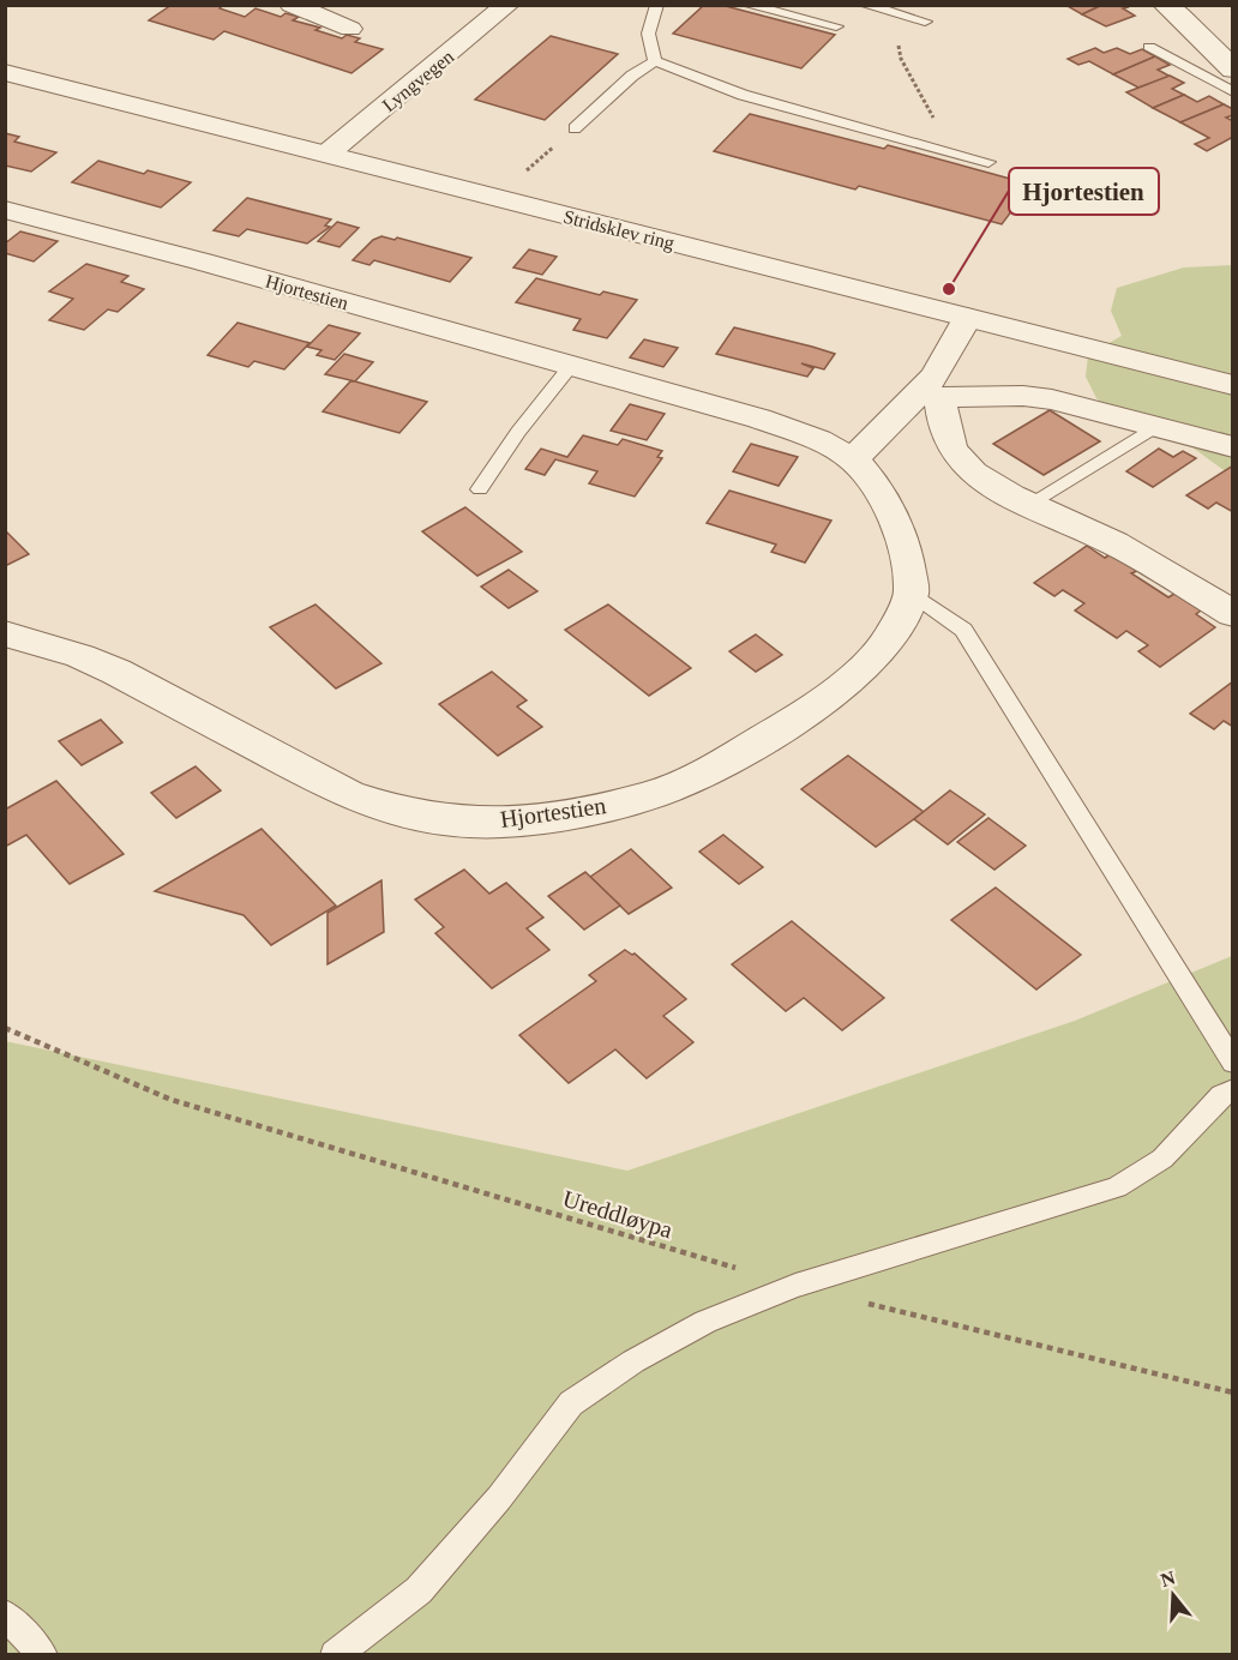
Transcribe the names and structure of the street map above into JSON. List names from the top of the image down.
{
  "streets": {
    "street": ["Lyngvegen", "Stridsklev ring", "Hjortestien"],
    "path": ["Ureddløypa"]
  },
  "crossings": [
    ["Lyngvegen", "Stridsklev ring"]
  ],
  "places": ["Hjortestien"],
  "north": "top"
}
